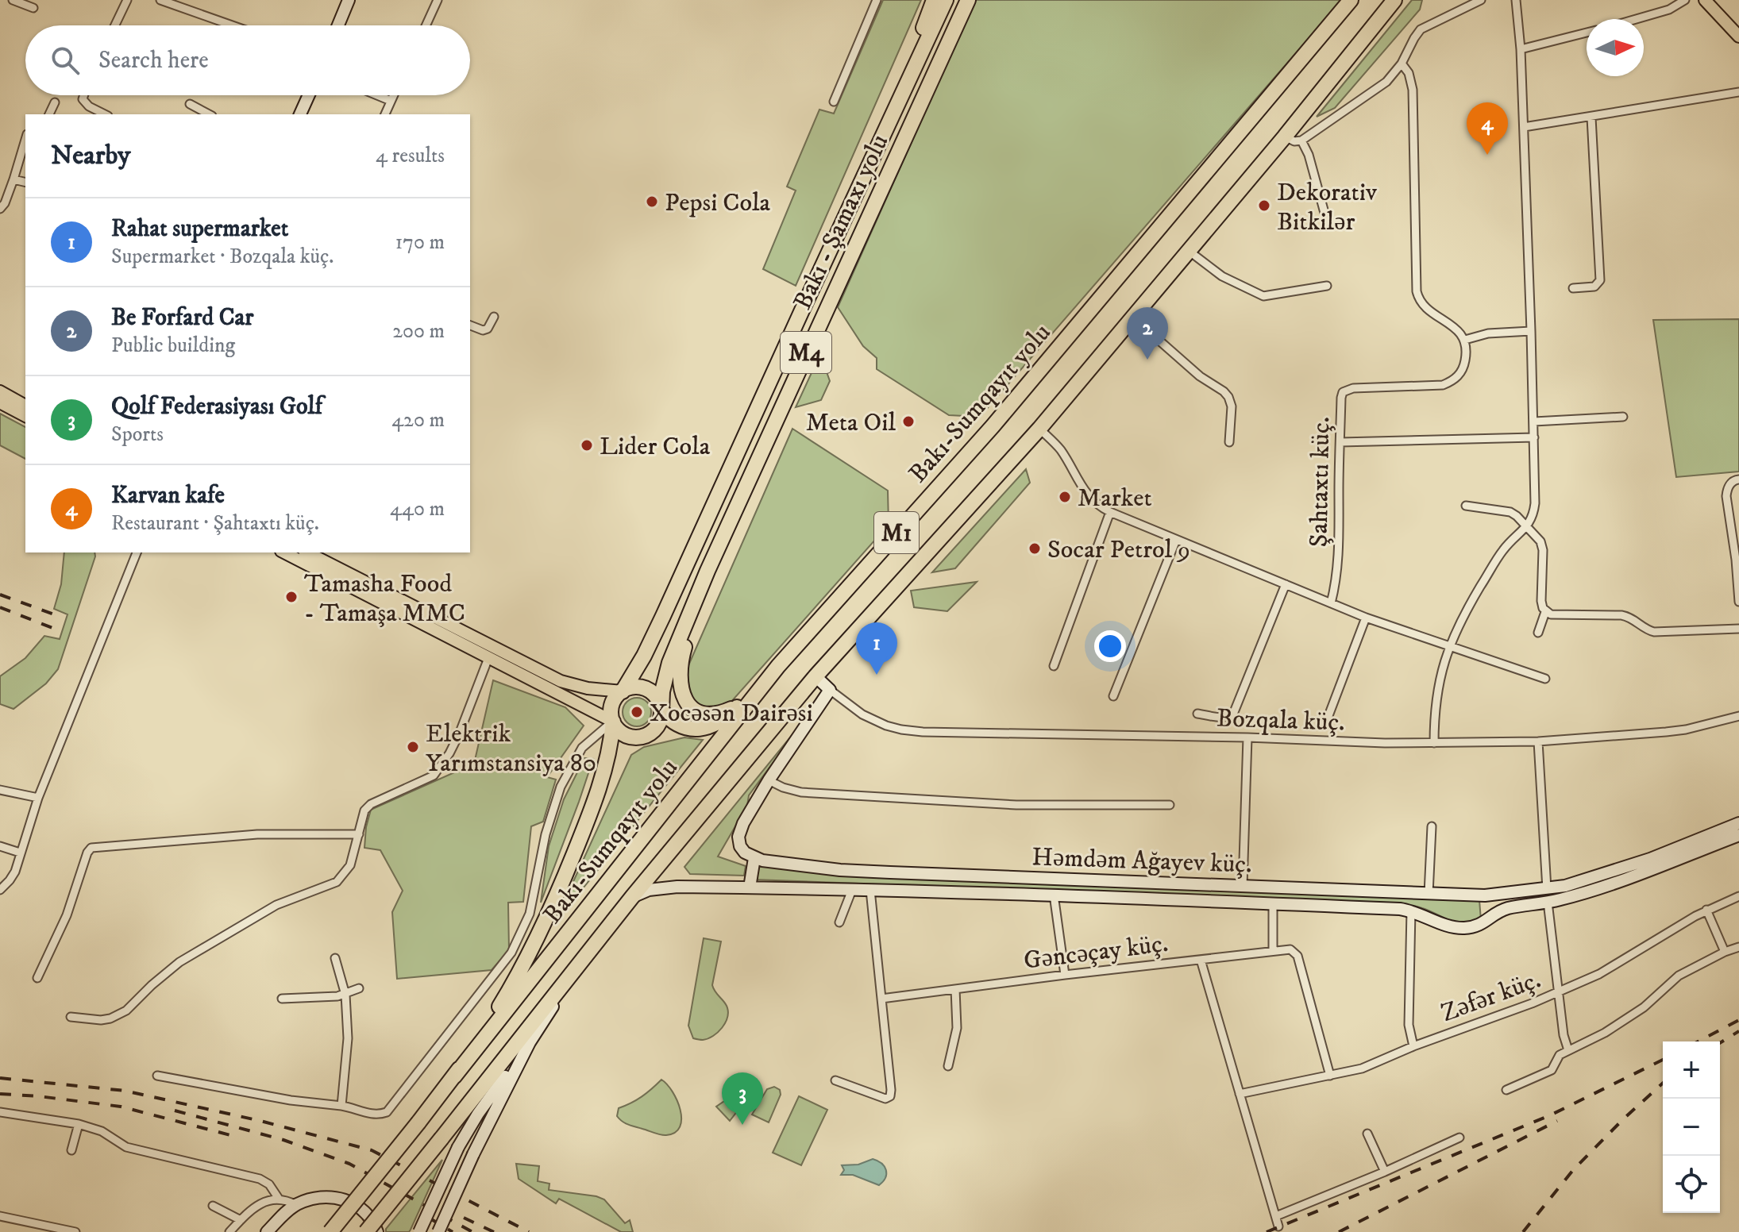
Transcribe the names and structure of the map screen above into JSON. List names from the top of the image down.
{
  "streets": {
    "highway": [
      "Bakı - Şamaxı yolu",
      "M4",
      "Bakı-Sumqayıt yolu",
      "M1"
    ],
    "street": [
      "Şahtaxtı küç.",
      "Bozqala küç.",
      "Həmdəm Ağayev küç.",
      "Gəncəçay küç.",
      "Zəfər küç."
    ]
  },
  "crossings": [
    ["Gəncəçay küç.", "Zəfər küç."]
  ],
  "places": [
    "Pepsi Cola",
    "Dekorativ Bitkilər",
    "Meta Oil",
    "Lider Cola",
    "Market",
    "Socar Petrol 9",
    "Tamasha Food - Tamaşa MMC",
    "Xocəsən Dairəsi",
    "Elektrik Yarımstansiya 80"
  ],
  "north": "right",
  "page": {
    "search": "Search here",
    "pins": [
      "4",
      "2",
      "1",
      "3"
    ],
    "heading": ["Nearby", "4 results"],
    "list": [
      {
        "mark": "1",
        "name": "Rahat supermarket",
        "note": "Supermarket · Bozqala küç.",
        "value": "170 m"
      },
      {
        "mark": "2",
        "name": "Be Forfard Car",
        "note": "Public building",
        "value": "200 m"
      },
      {
        "mark": "3",
        "name": "Qolf Federasiyası Golf",
        "note": "Sports",
        "value": "420 m"
      },
      {
        "mark": "4",
        "name": "Karvan kafe",
        "note": "Restaurant · Şahtaxtı küç.",
        "value": "440 m"
      }
    ],
    "map_buttons": ["+", "−"]
  }
}
